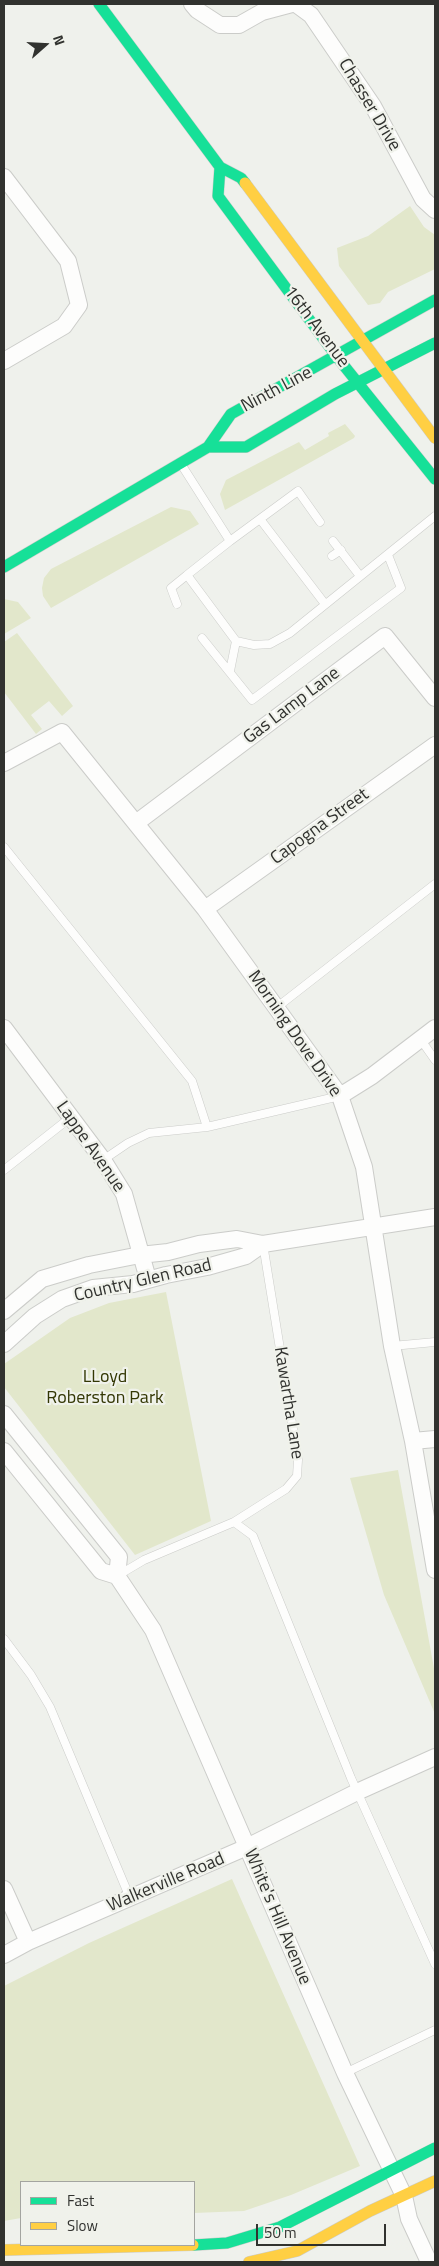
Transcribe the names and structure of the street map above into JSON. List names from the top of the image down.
{
  "streets": {
    "main road": ["16th Avenue", "Ninth Line"],
    "street": [
      "Chasser Drive",
      "Gas Lamp Lane",
      "Capogna Street",
      "Morning Dove Drive",
      "Lappe Avenue",
      "Country Glen Road",
      "Walkerville Road",
      "White's Hill Avenue"
    ],
    "lane": ["Kawartha Lane"]
  },
  "crossings": [
    ["16th Avenue", "Ninth Line"],
    ["Gas Lamp Lane", "Morning Dove Drive"],
    ["Capogna Street", "Morning Dove Drive"],
    ["Morning Dove Drive", "Country Glen Road"],
    ["Lappe Avenue", "Country Glen Road"],
    ["Country Glen Road", "Kawartha Lane"],
    ["Kawartha Lane", "White's Hill Avenue"],
    ["Walkerville Road", "White's Hill Avenue"]
  ],
  "parks": ["LLoyd Roberston Park"],
  "legend": ["Fast", "Slow"],
  "scale_bar": "50 m",
  "north": "right"
}
